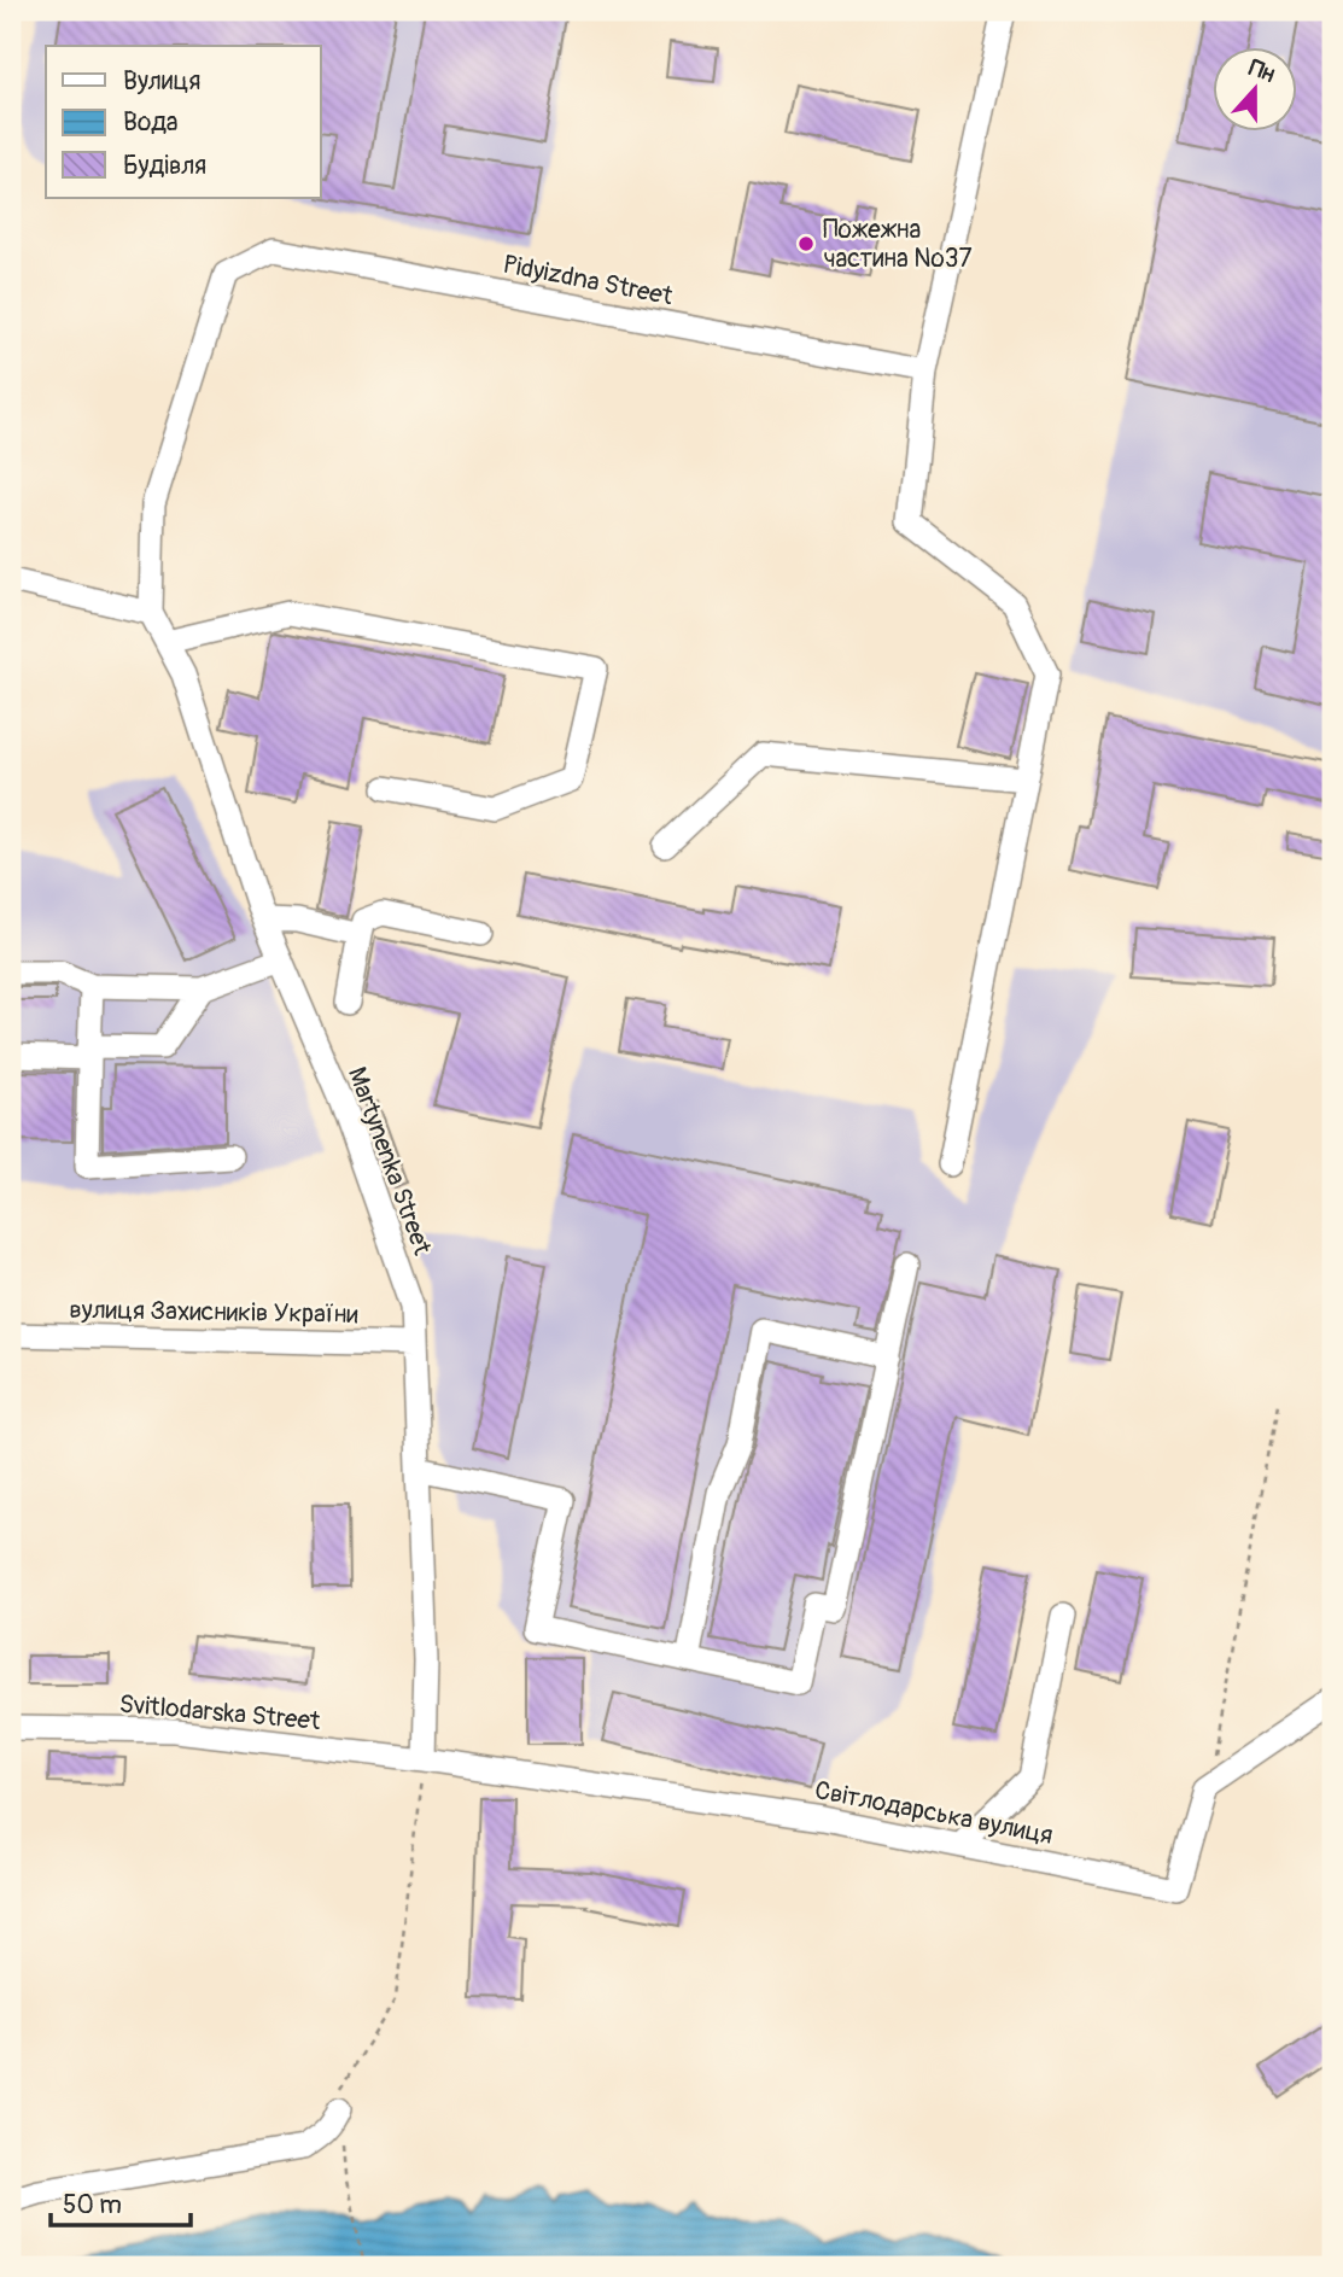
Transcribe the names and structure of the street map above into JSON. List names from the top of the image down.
{
  "streets": {
    "street": [
      "Pidyizdna Street",
      "Martynenka Street",
      "вулиця Захисників України",
      "Svitlodarska Street",
      "Світлодарська вулиця"
    ]
  },
  "crossings": [
    ["Pidyizdna Street", "Martynenka Street"],
    ["Martynenka Street", "вулиця Захисників України"],
    ["Martynenka Street", "Svitlodarska Street"],
    ["Martynenka Street", "Світлодарська вулиця"],
    ["Svitlodarska Street", "Світлодарська вулиця"]
  ],
  "places": ["Пожежна частина №37"],
  "legend": ["Вулиця", "Вода", "Будівля"],
  "scale_bar": "50 m",
  "north": "top"
}
